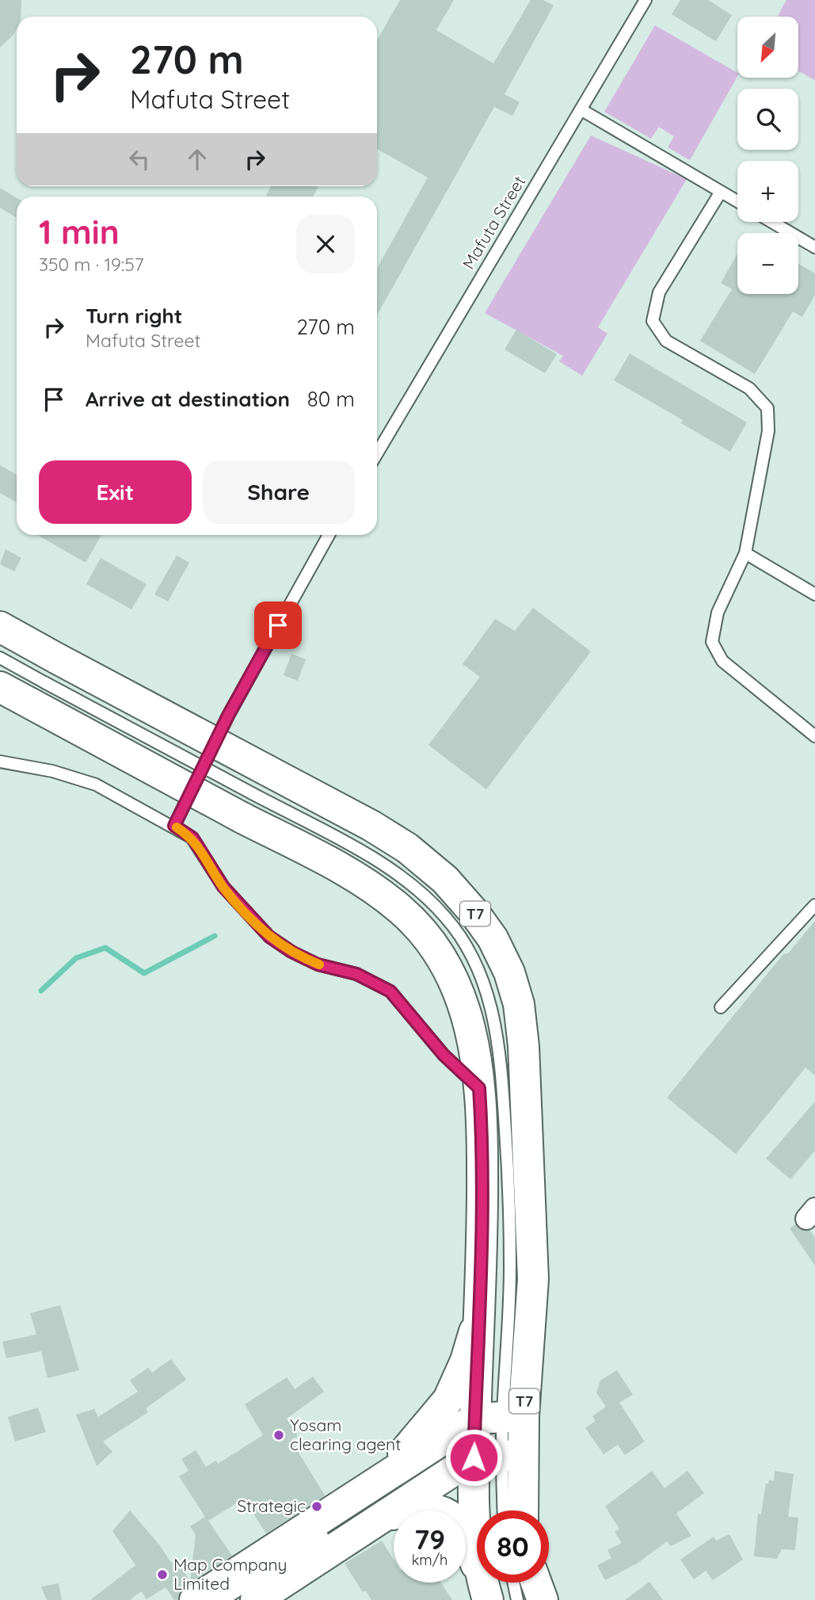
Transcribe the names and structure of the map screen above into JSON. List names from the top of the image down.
{
  "streets": {
    "main road": ["T7"],
    "lane": ["Mafuta Street"]
  },
  "places": ["Yosam clearing agent", "Strategic", "Map Company Limited"],
  "north": "bottom left",
  "page": {
    "map_buttons": ["+", "−"],
    "turn": ["270 m", "Mafuta Street"],
    "heading": ["1 min", "350 m · 19:57"],
    "list": [
      {
        "name": "Turn right",
        "note": "Mafuta Street",
        "value": "270 m"
      },
      {
        "name": "Arrive at destination",
        "value": "80 m"
      }
    ],
    "buttons": ["Exit", "Share"],
    "speed": "79 km/h",
    "limit": "80"
  }
}
